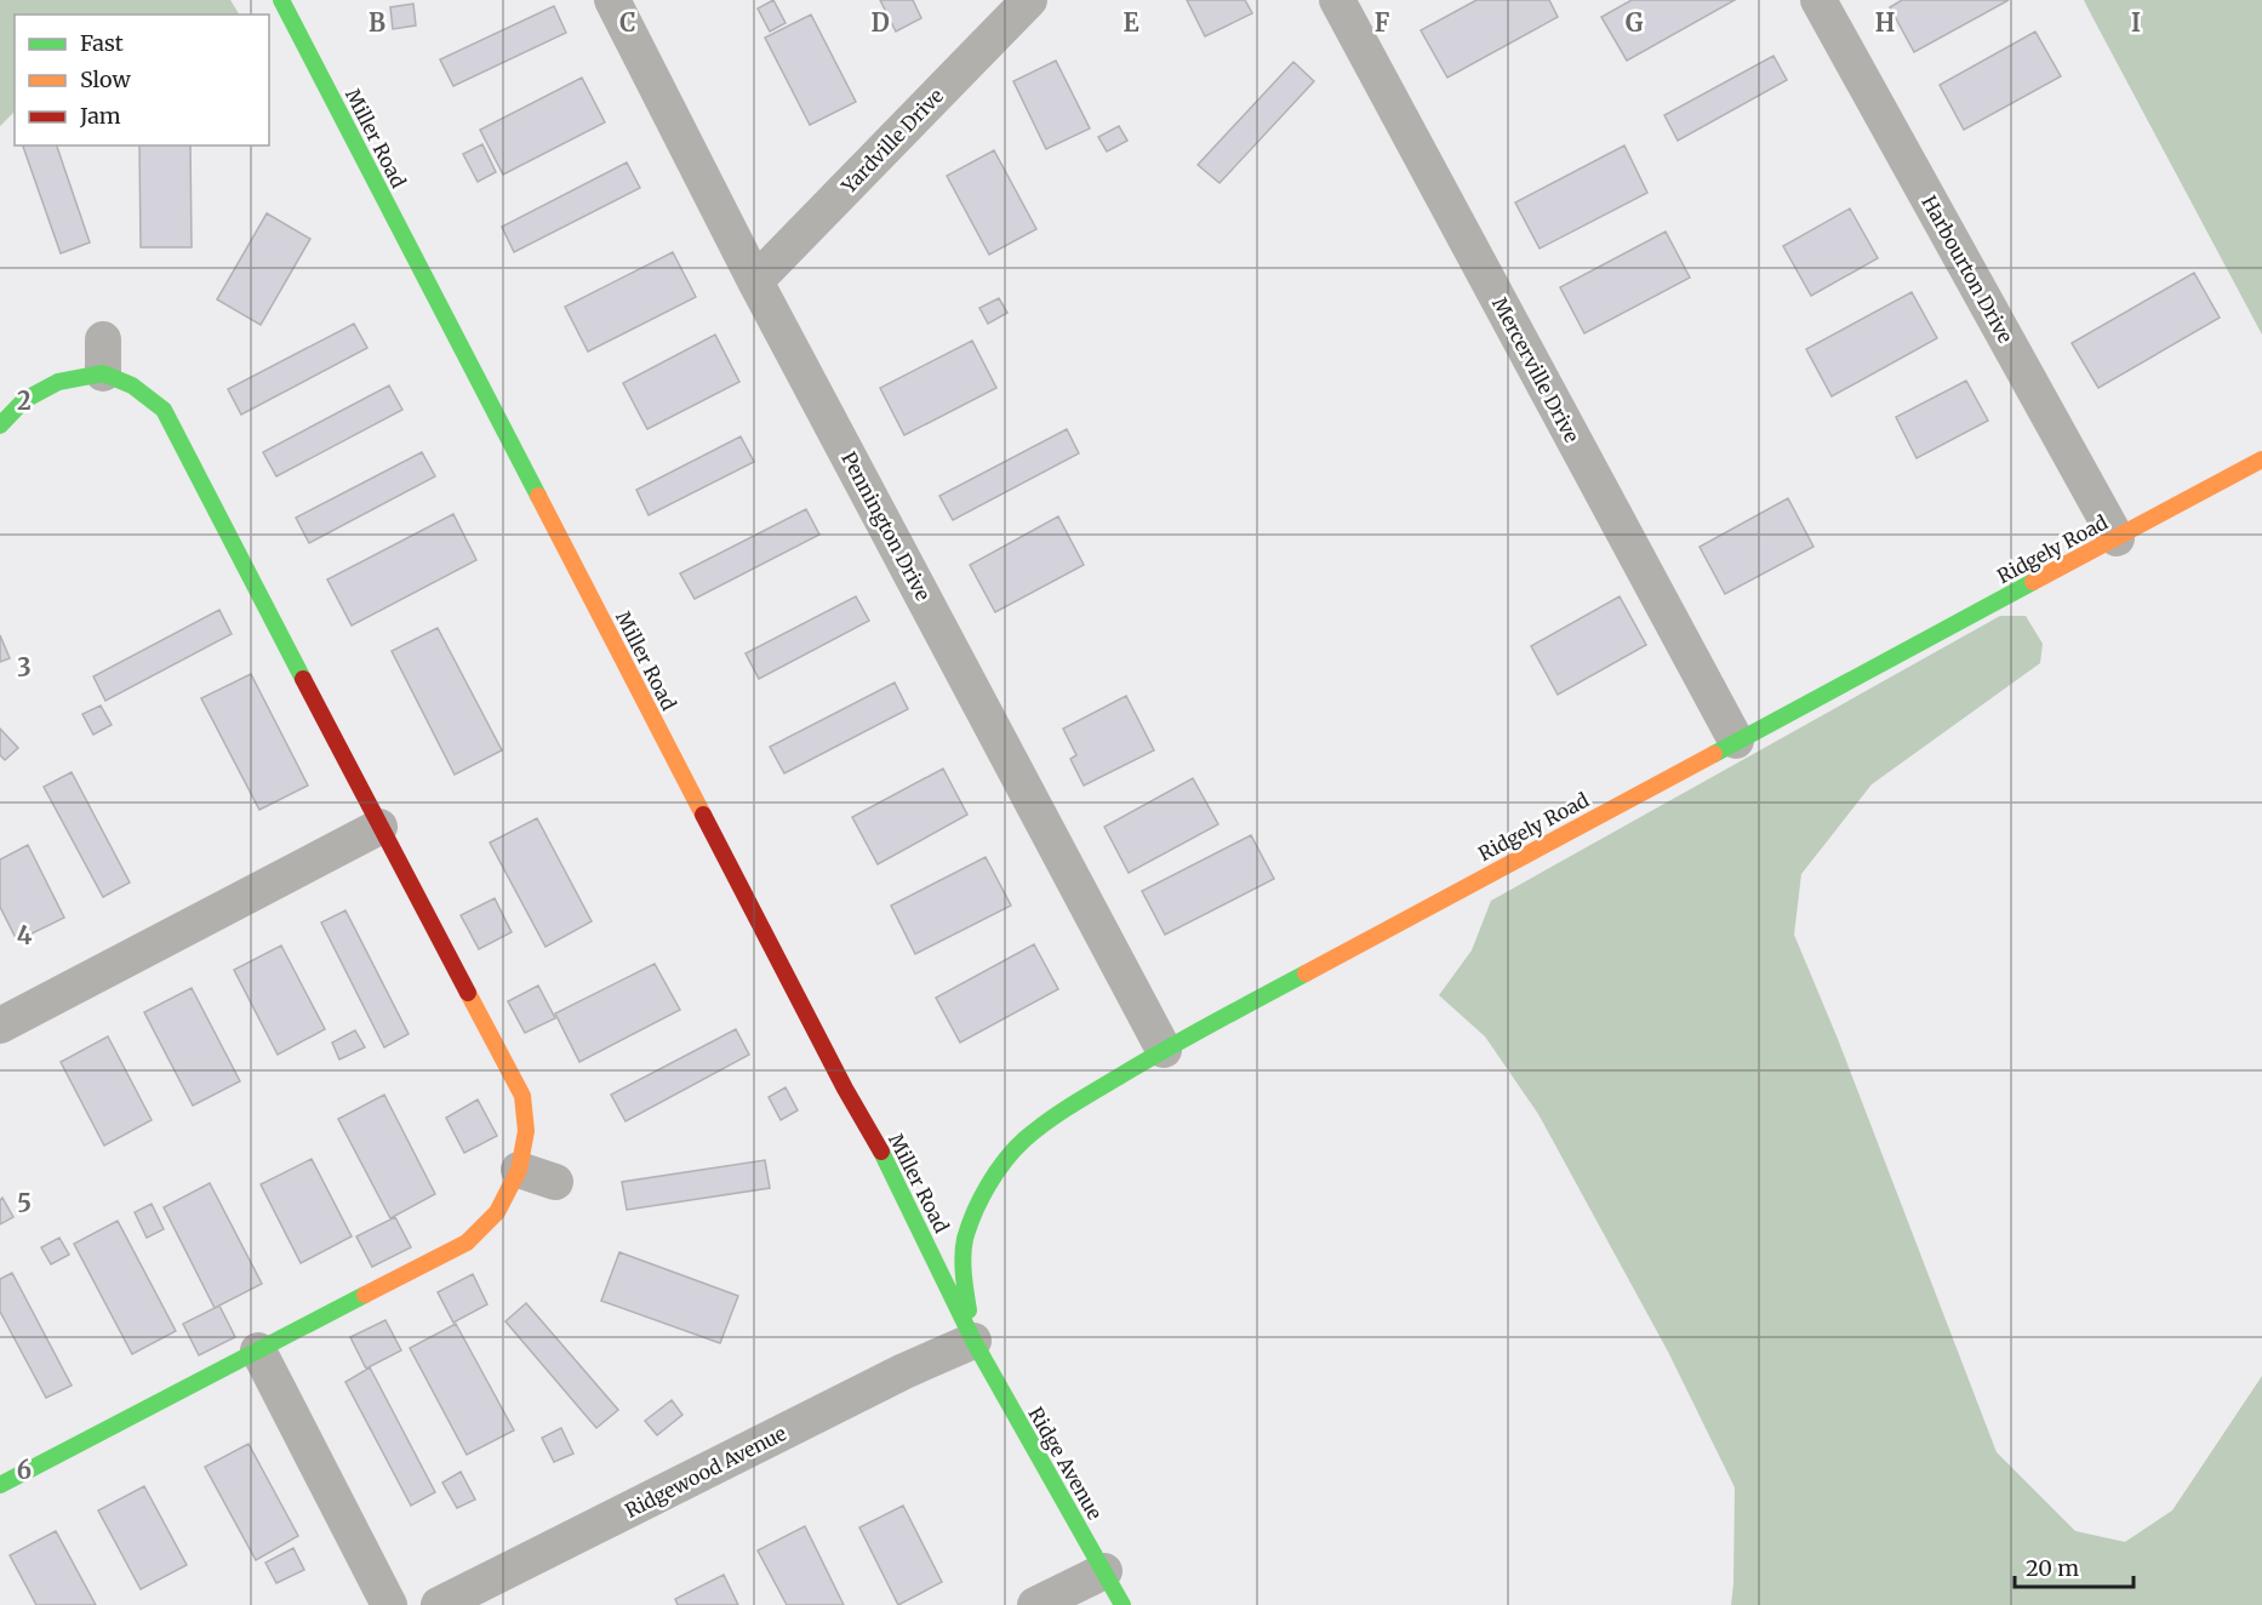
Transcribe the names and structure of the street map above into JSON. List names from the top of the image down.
{
  "streets": {
    "street": [
      "Miller Road",
      "Yardville Drive",
      "Harbourton Drive",
      "Mercerville Drive",
      "Pennington Drive",
      "Ridgely Road",
      "Ridge Avenue",
      "Ridgewood Avenue"
    ]
  },
  "crossings": [
    ["Miller Road", "Ridgely Road"],
    ["Miller Road", "Ridge Avenue"],
    ["Miller Road", "Ridgewood Avenue"],
    ["Yardville Drive", "Pennington Drive"],
    ["Harbourton Drive", "Ridgely Road"],
    ["Mercerville Drive", "Ridgely Road"],
    ["Pennington Drive", "Ridgely Road"],
    ["Ridgely Road", "Ridge Avenue"],
    ["Ridgely Road", "Ridgewood Avenue"],
    ["Ridge Avenue", "Ridgewood Avenue"]
  ],
  "legend": ["Fast", "Slow", "Jam"],
  "scale_bar": "20 m",
  "grid": {
    "columns": [
      "B",
      "C",
      "D",
      "E",
      "F",
      "G",
      "H",
      "I"
    ],
    "rows": [
      "2",
      "3",
      "4",
      "5",
      "6"
    ]
  }
}
